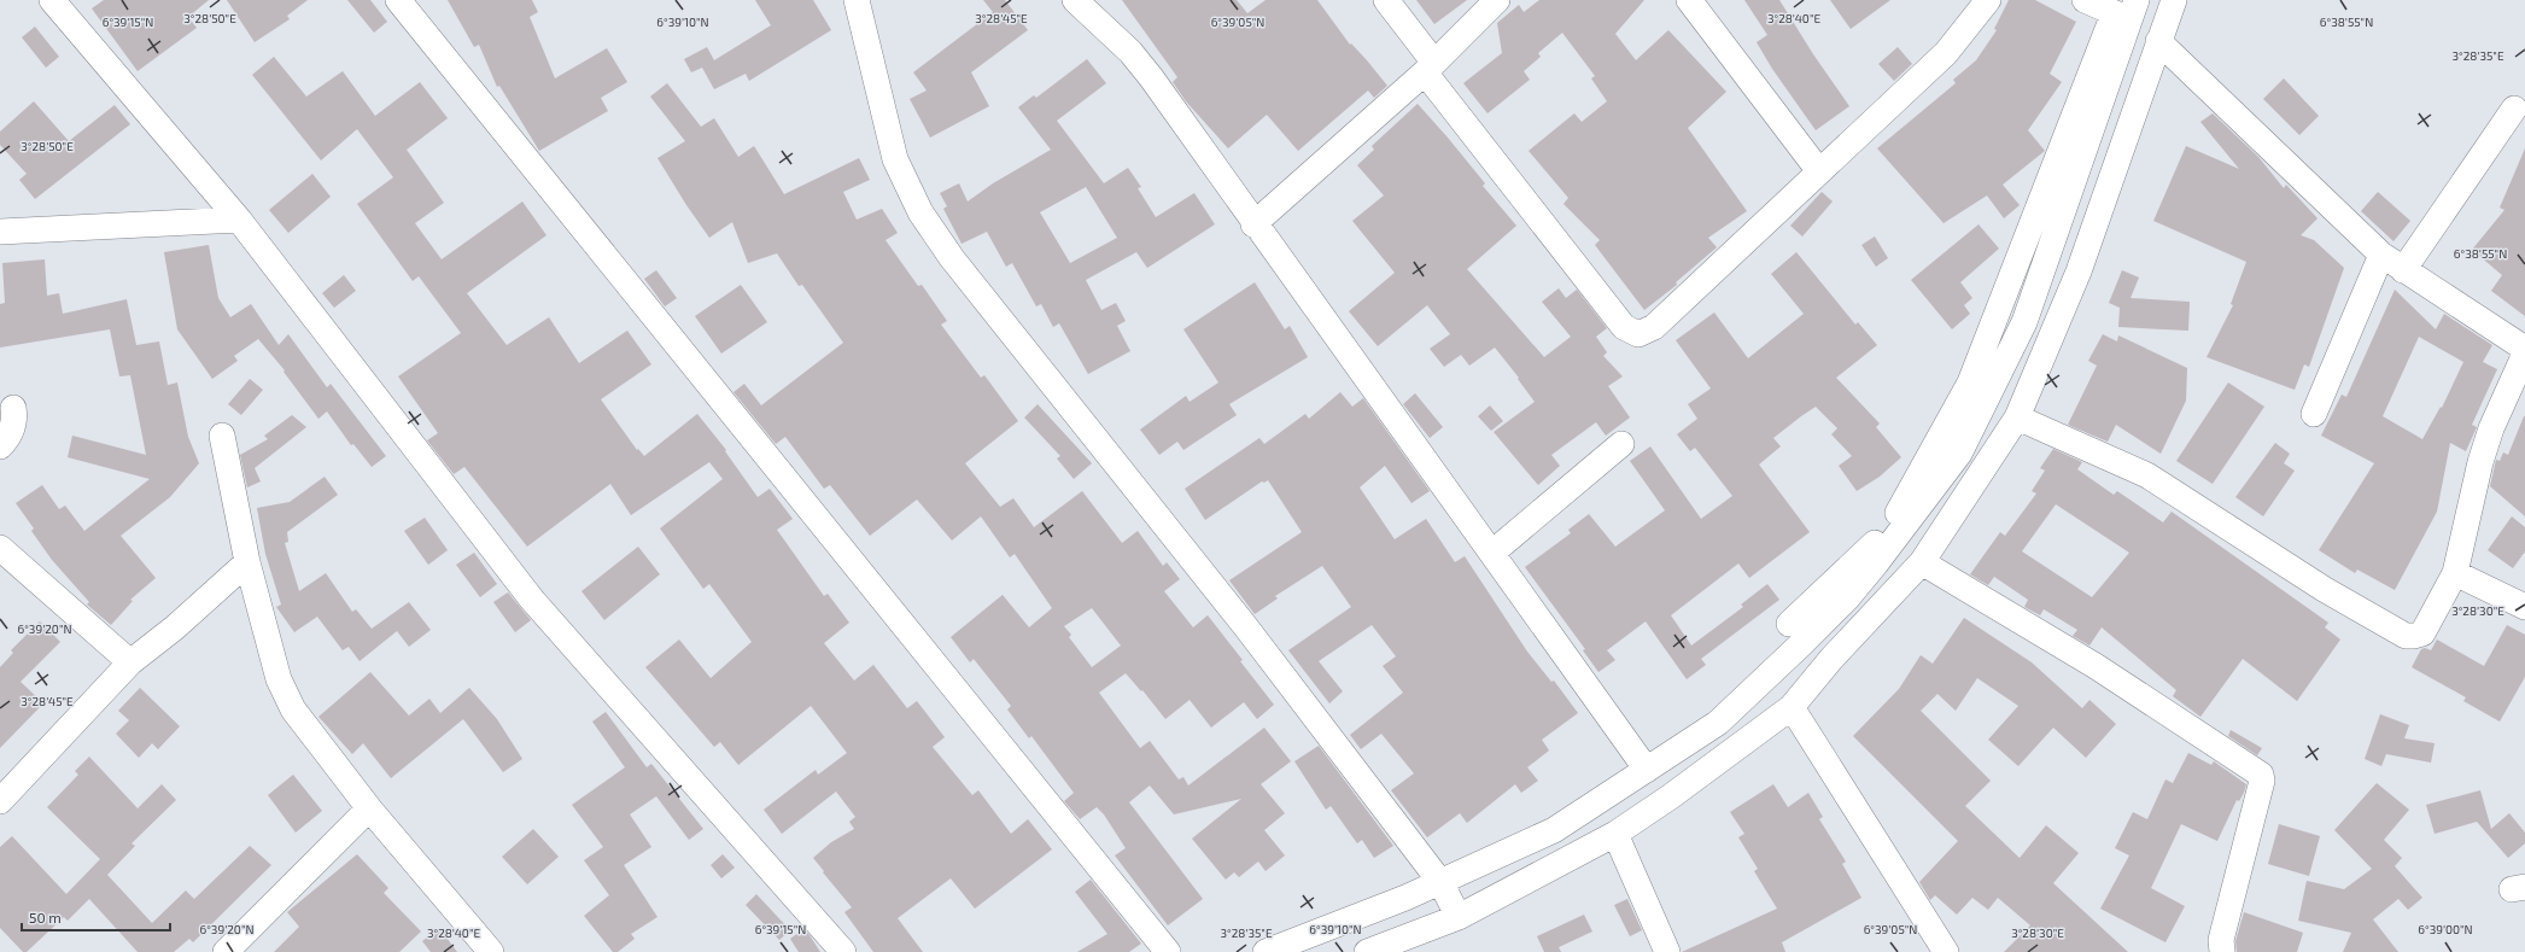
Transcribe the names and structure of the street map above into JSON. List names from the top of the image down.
{
  "scale_bar": "50 m",
  "coordinates": [
    "3°28'45\"E",
    "3°28'50\"E",
    "3°28'40\"E",
    "6°39'15\"N",
    "6°39'10\"N",
    "6°39'05\"N",
    "6°38'55\"N",
    "3°28'35\"E",
    "3°28'30\"E",
    "6°39'20\"N",
    "6°39'00\"N"
  ]
}
